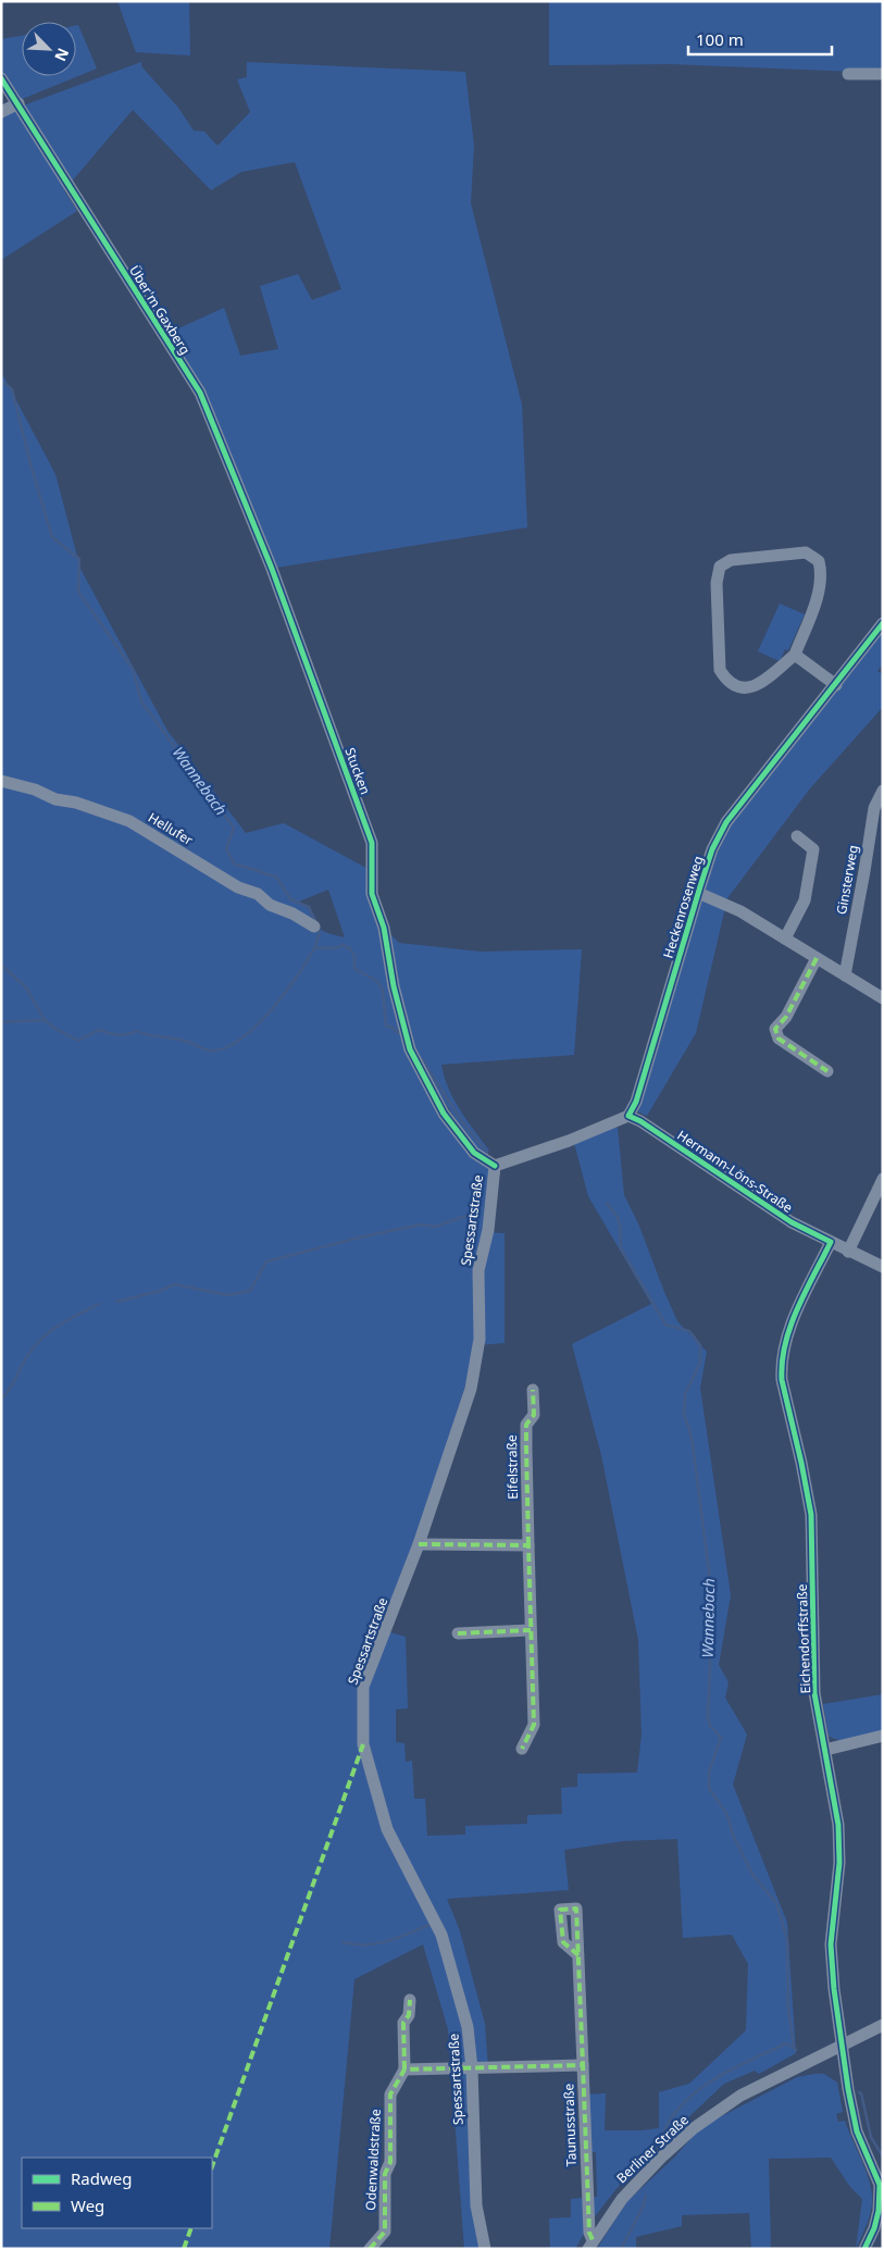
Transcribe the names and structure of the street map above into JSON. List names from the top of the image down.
{
  "streets": {
    "street": [
      "Über'm Gaxberg",
      "Stucken",
      "Hellufer",
      "Ginsterweg",
      "Heckenrosenweg",
      "Hermann-Löns-Straße",
      "Spessartstraße",
      "Eifelstraße",
      "Eichendorffstraße",
      "Taunusstraße",
      "Berliner Straße",
      "Odenwaldstraße"
    ]
  },
  "crossings": [
    ["Über'm Gaxberg", "Stucken"],
    ["Stucken", "Spessartstraße"],
    ["Heckenrosenweg", "Hermann-Löns-Straße"],
    ["Hermann-Löns-Straße", "Eichendorffstraße"],
    ["Spessartstraße", "Taunusstraße"],
    ["Eichendorffstraße", "Berliner Straße"],
    ["Taunusstraße", "Berliner Straße"]
  ],
  "water": ["Wannebach"],
  "legend": ["Radweg", "Weg"],
  "scale_bar": "100 m",
  "north": "bottom right"
}
